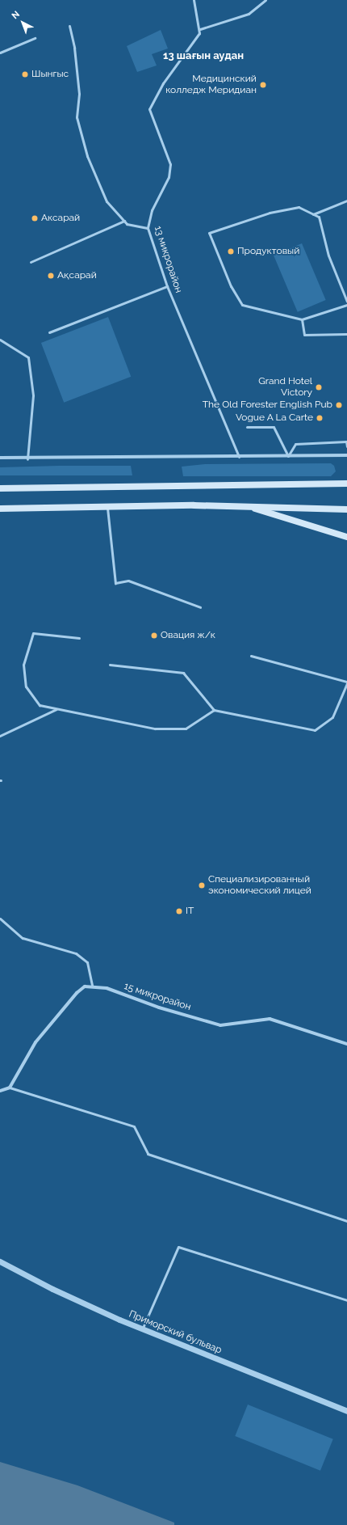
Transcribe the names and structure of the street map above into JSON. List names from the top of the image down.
{
  "streets": {
    "street": ["15 микрорайон", "Приморский бульвар"],
    "lane": ["13 микрорайон"]
  },
  "districts": ["13 шағын аудан"],
  "places": [
    "Шынгыс",
    "Медицинский колледж Меридиан",
    "Аксарай",
    "Продуктовый",
    "Ақсарай",
    "Grand Hotel Victory",
    "The Old Forester English Pub",
    "Vogue A La Carte",
    "Овация ж/к",
    "Специализированный экономический лицей",
    "IT"
  ],
  "north": "top left"
}
